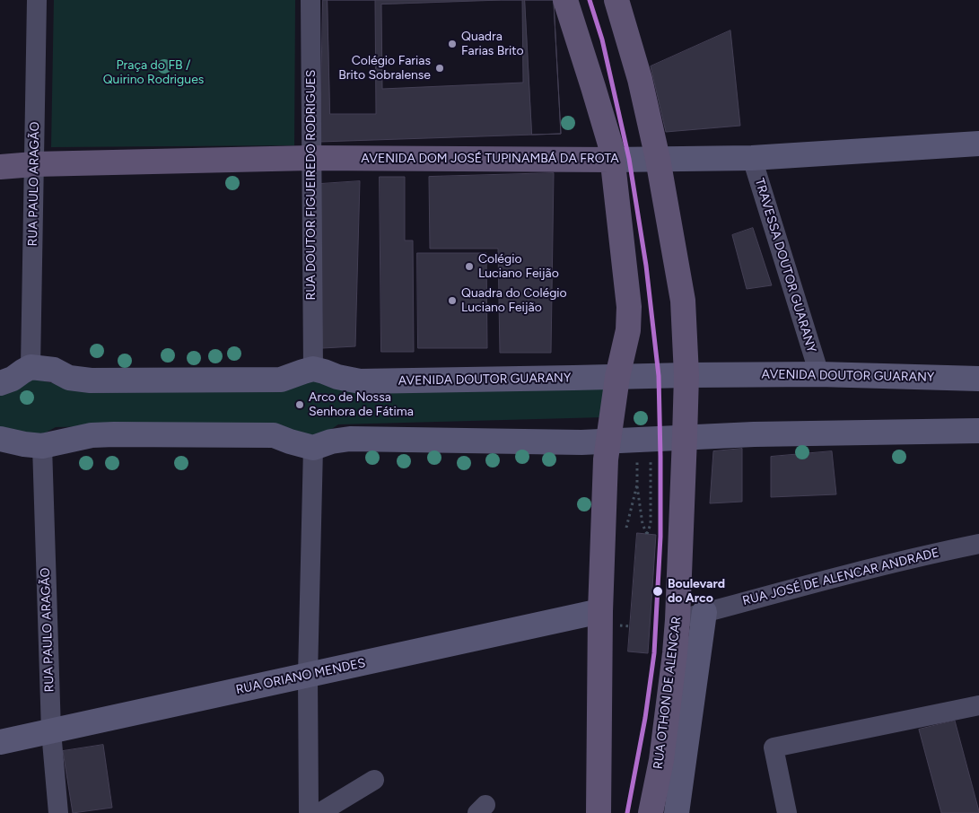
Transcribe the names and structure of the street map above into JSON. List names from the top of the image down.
{
  "streets": {
    "main road": [
      "AVENIDA DOM JOSÉ TUPINAMBÁ DA FROTA",
      "AVENIDA DOUTOR GUARANY",
      "RUA ORIANO MENDES",
      "RUA OTHON DE ALENCAR"
    ],
    "street": [
      "RUA PAULO ARAGÃO",
      "RUA DOUTOR FIGUEIREDO RODRIGUES",
      "TRAVESSA DOUTOR GUARANY",
      "RUA JOSÉ DE ALENCAR ANDRADE"
    ]
  },
  "crossings": [
    ["AVENIDA DOM JOSÉ TUPINAMBÁ DA FROTA", "RUA PAULO ARAGÃO"],
    ["AVENIDA DOM JOSÉ TUPINAMBÁ DA FROTA", "RUA DOUTOR FIGUEIREDO RODRIGUES"],
    ["AVENIDA DOM JOSÉ TUPINAMBÁ DA FROTA", "TRAVESSA DOUTOR GUARANY"],
    ["AVENIDA DOM JOSÉ TUPINAMBÁ DA FROTA", "RUA OTHON DE ALENCAR"],
    ["RUA PAULO ARAGÃO", "RUA ORIANO MENDES"],
    ["RUA DOUTOR FIGUEIREDO RODRIGUES", "AVENIDA DOUTOR GUARANY"],
    ["TRAVESSA DOUTOR GUARANY", "AVENIDA DOUTOR GUARANY"],
    ["AVENIDA DOUTOR GUARANY", "RUA OTHON DE ALENCAR"],
    ["RUA JOSÉ DE ALENCAR ANDRADE", "RUA OTHON DE ALENCAR"]
  ],
  "parks": ["Praça do FB / Quirino Rodrigues"],
  "places": [
    "Quadra Farias Brito",
    "Colégio Farias Brito Sobralense",
    "Colégio Luciano Feijão",
    "Quadra do Colégio Luciano Feijão",
    "Arco de Nossa Senhora de Fátima",
    "Boulevard do Arco"
  ]
}
